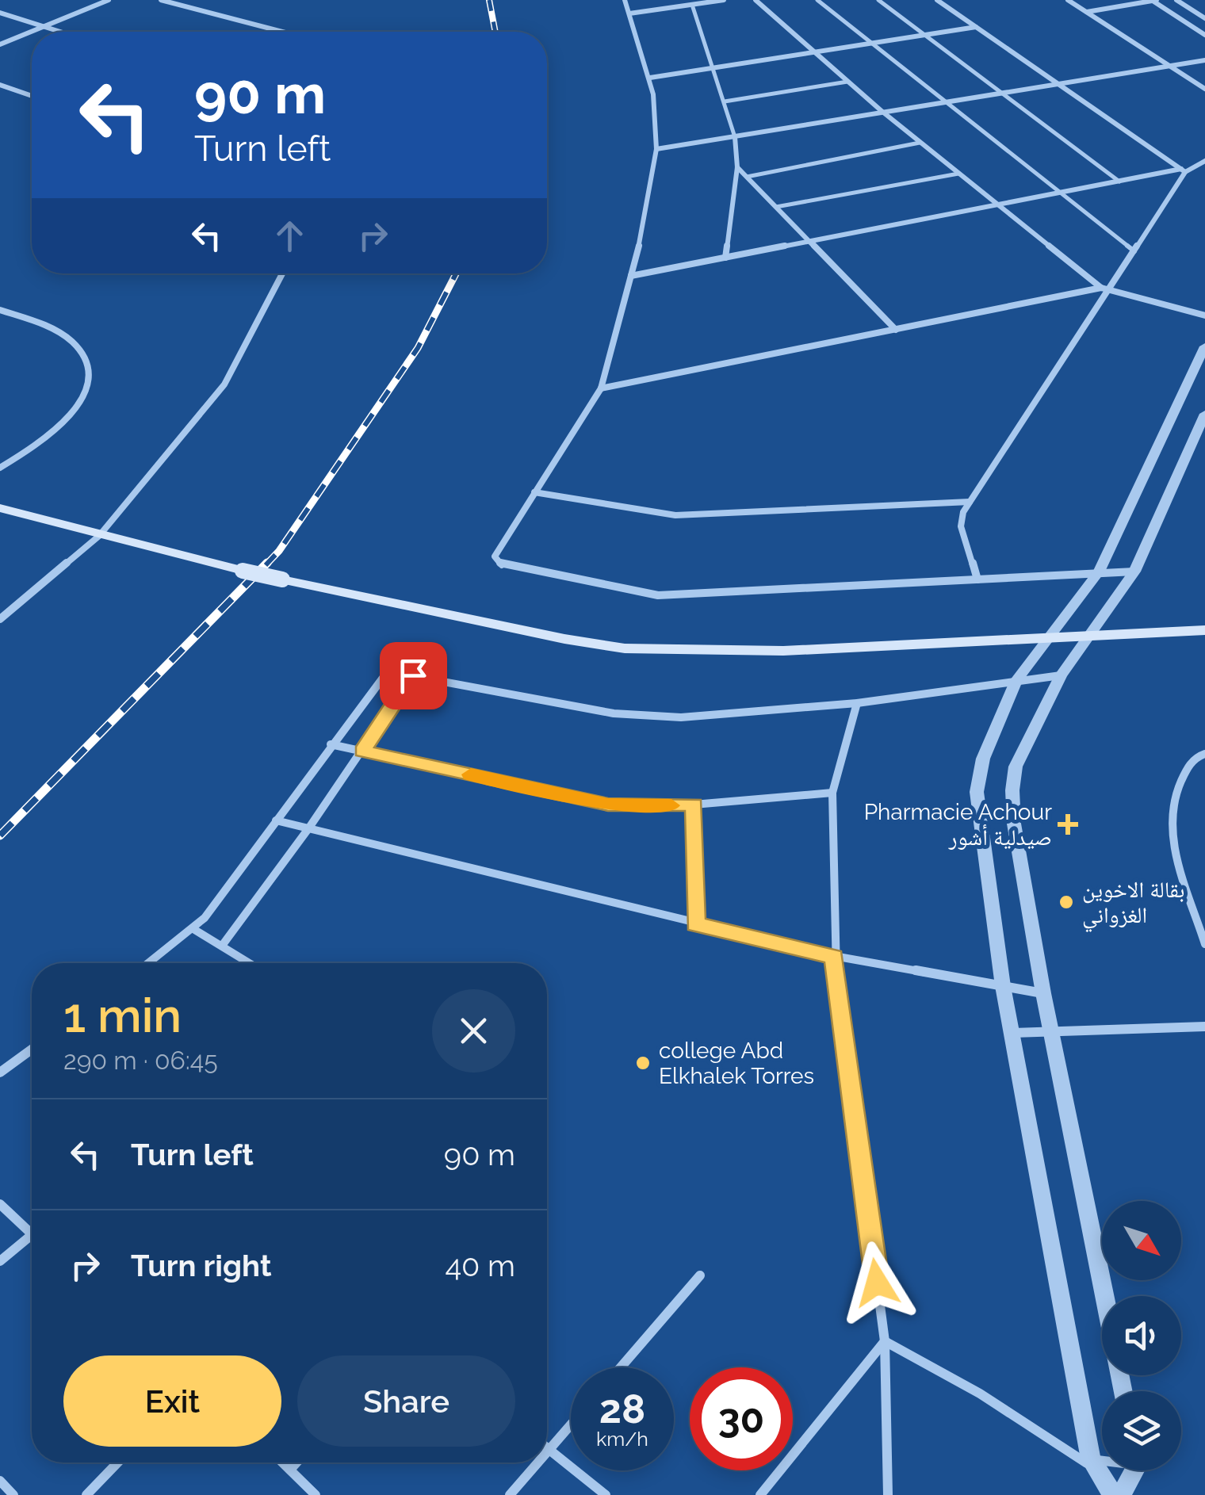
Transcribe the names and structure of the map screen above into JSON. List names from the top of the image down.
{
  "places": {
    "health": ["Pharmacie Achour صيدلية أشور"],
    "other": ["بقالة الاخوين الغزواني", "college Abd Elkhalek Torres"]
  },
  "north": "bottom right",
  "page": {
    "turn": ["90 m", "Turn left"],
    "heading": ["1 min", "290 m · 06:45"],
    "list": [
      {
        "name": "Turn left",
        "value": "90 m"
      },
      {
        "name": "Turn right",
        "value": "40 m"
      }
    ],
    "buttons": ["Exit", "Share"],
    "speed": "28 km/h",
    "limit": "30"
  }
}
